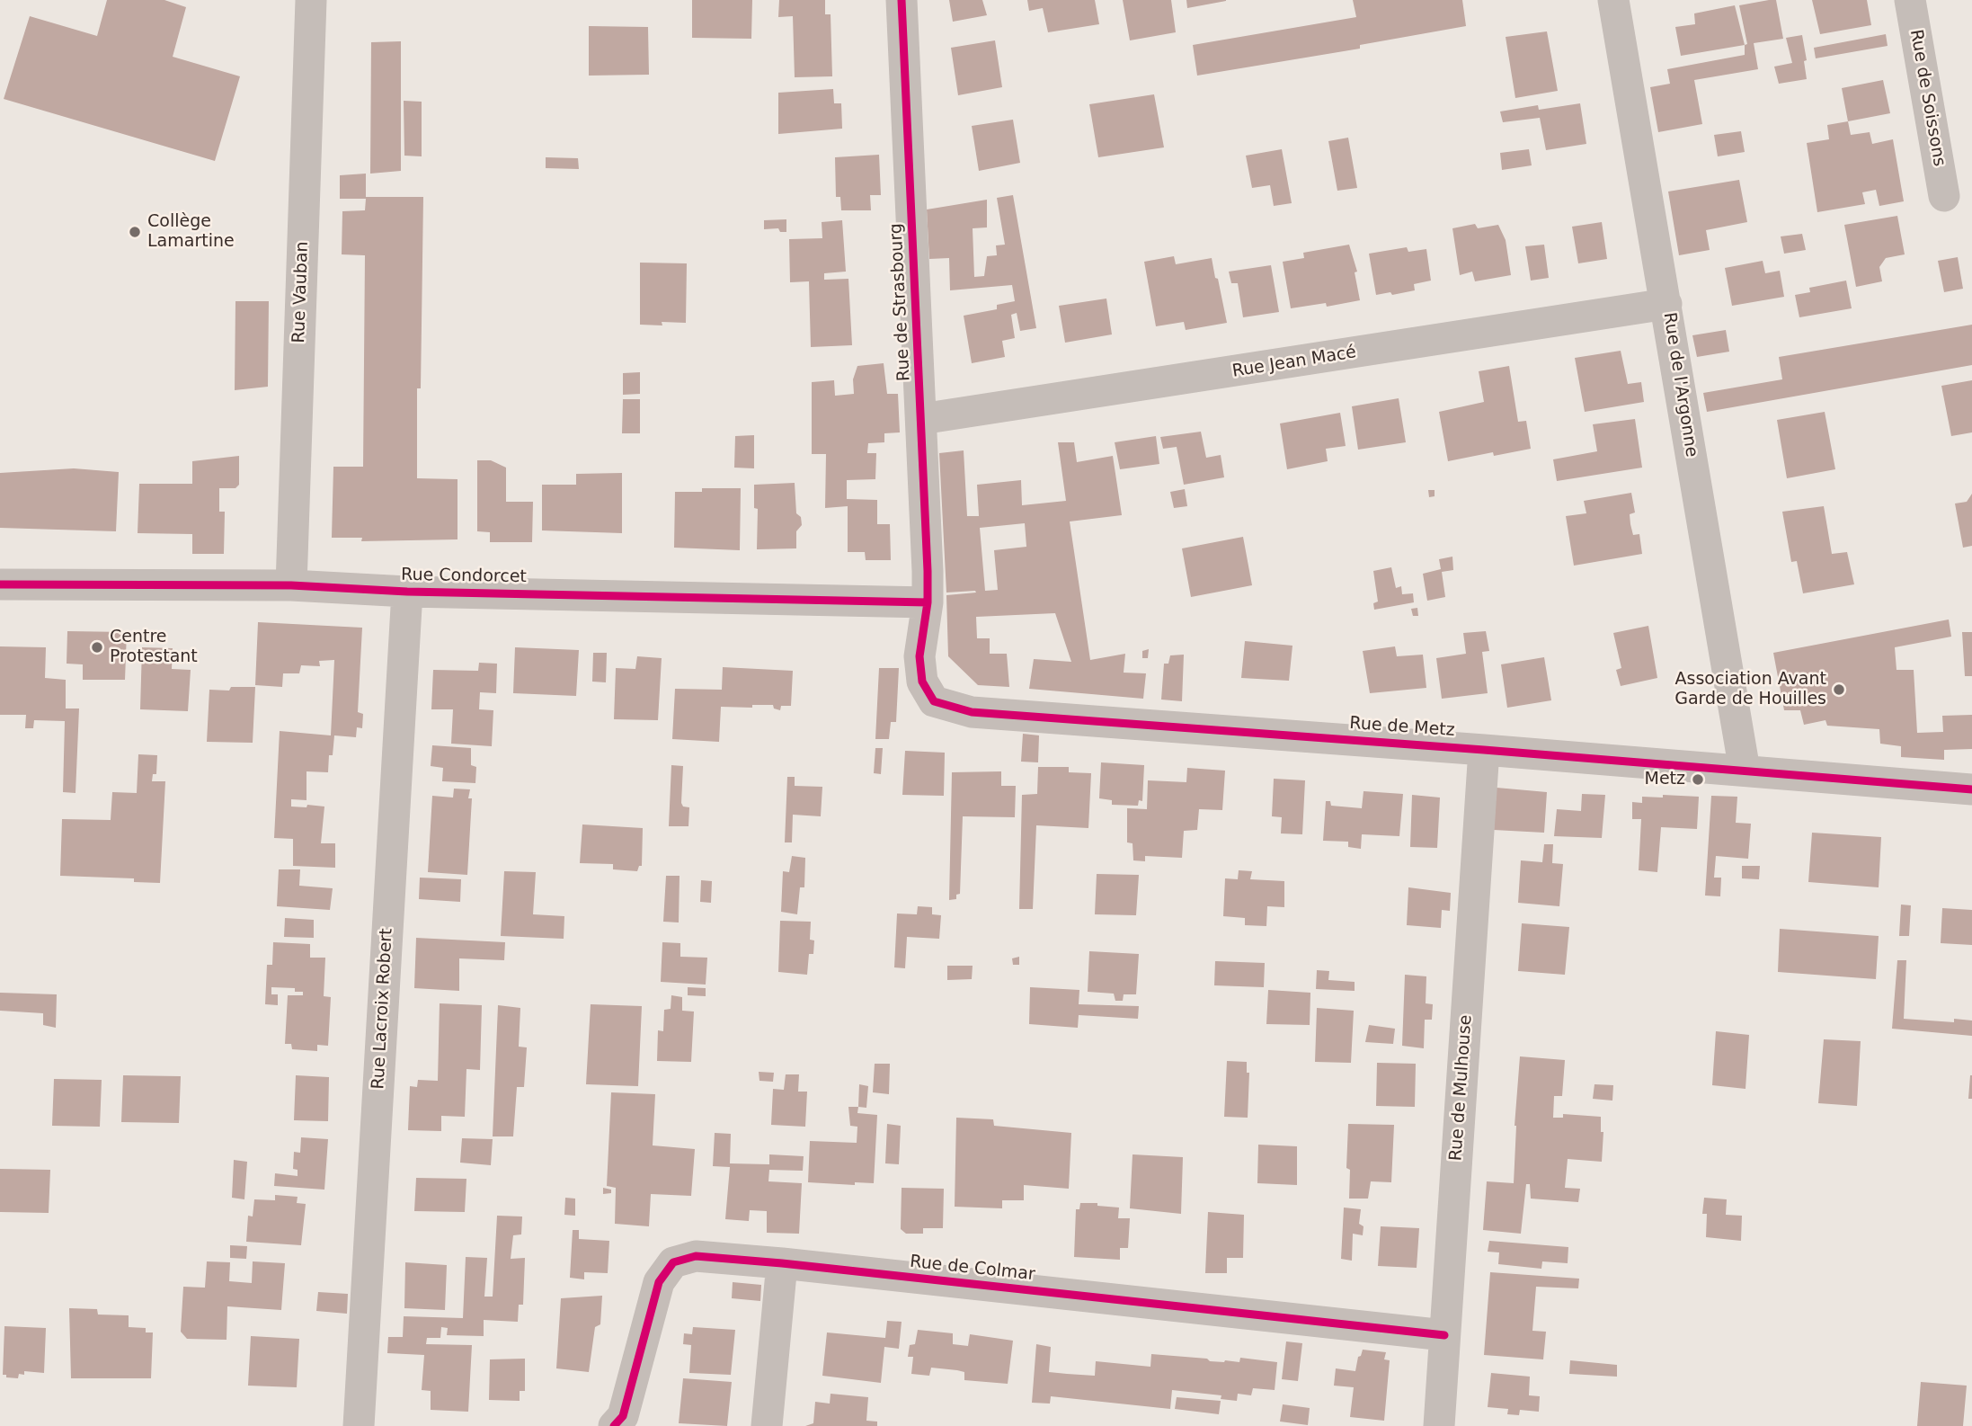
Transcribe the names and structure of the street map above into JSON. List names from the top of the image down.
{
  "streets": {
    "street": [
      "Rue de Soissons",
      "Rue Vauban",
      "Rue de Strasbourg",
      "Rue Jean Macé",
      "Rue de l'Argonne",
      "Rue Condorcet",
      "Rue de Metz",
      "Rue Lacroix Robert",
      "Rue de Mulhouse",
      "Rue de Colmar"
    ]
  },
  "crossings": [
    ["Rue Vauban", "Rue Condorcet"],
    ["Rue de Strasbourg", "Rue Jean Macé"],
    ["Rue de Strasbourg", "Rue Condorcet"],
    ["Rue de Strasbourg", "Rue de Metz"],
    ["Rue Jean Macé", "Rue de l'Argonne"],
    ["Rue de l'Argonne", "Rue de Metz"],
    ["Rue Condorcet", "Rue de Metz"],
    ["Rue Condorcet", "Rue Lacroix Robert"],
    ["Rue de Metz", "Rue de Mulhouse"],
    ["Rue de Mulhouse", "Rue de Colmar"]
  ],
  "places": [
    "Collège Lamartine",
    "Centre Protestant",
    "Association Avant Garde de Houilles",
    "Metz"
  ]
}
